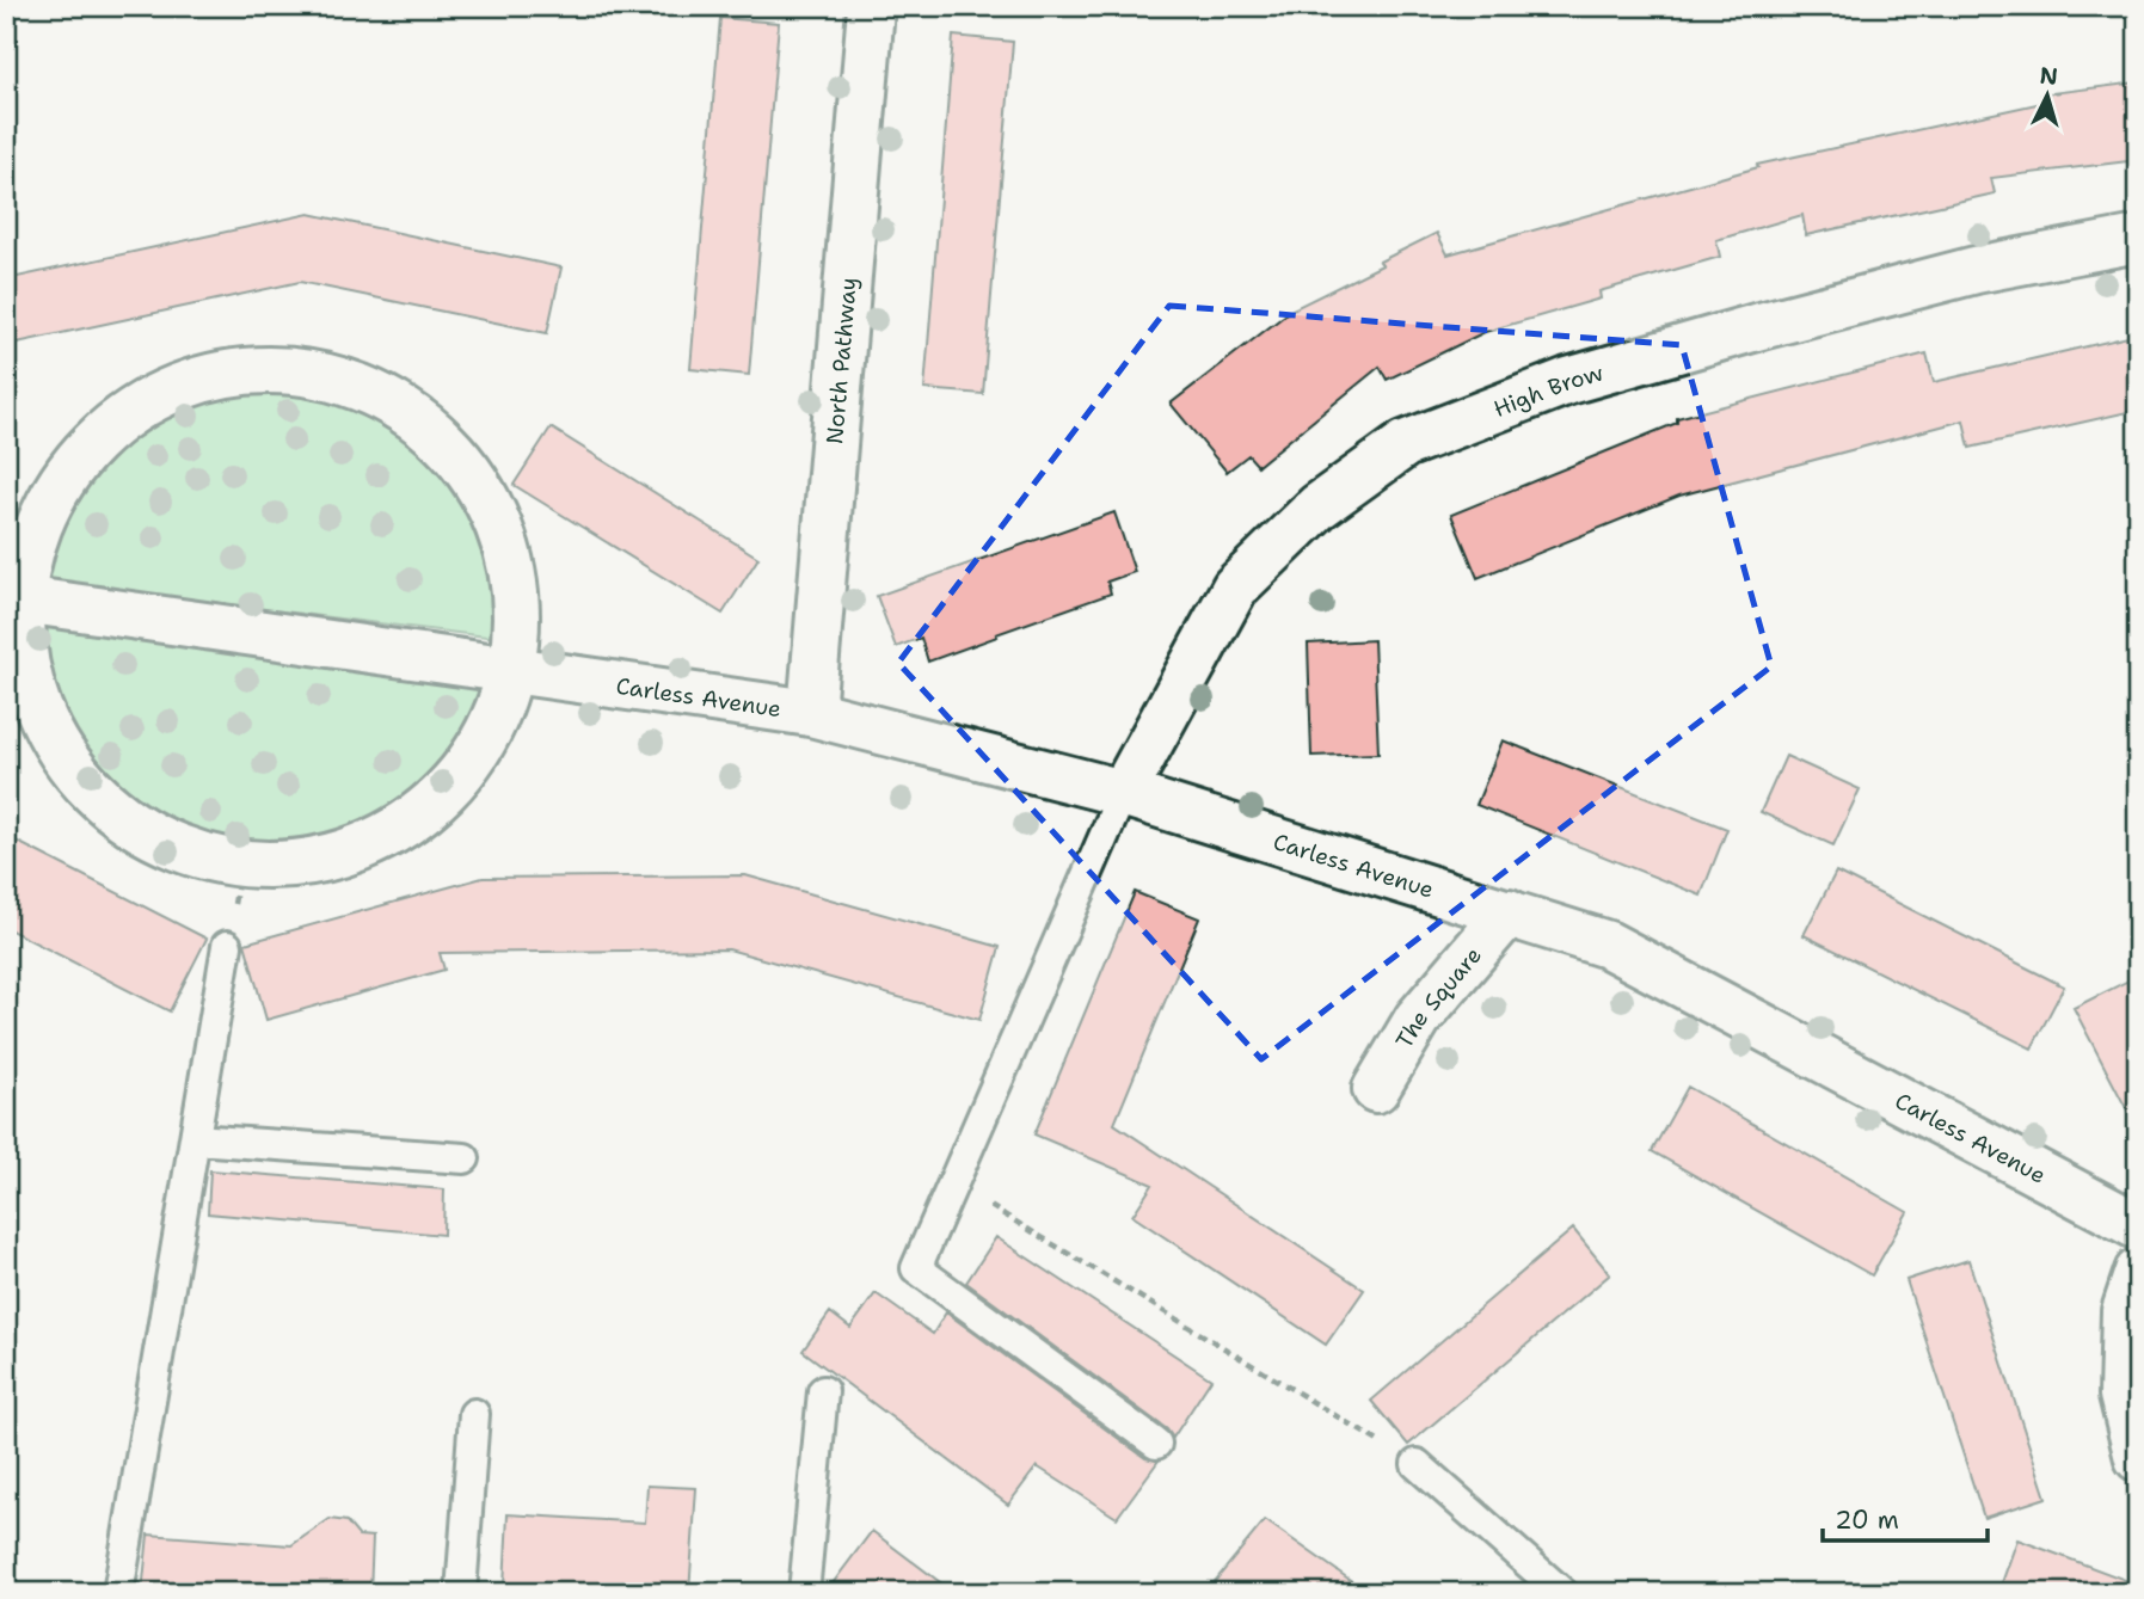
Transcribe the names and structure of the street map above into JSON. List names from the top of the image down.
{
  "streets": {
    "street": [
      "North Pathway",
      "High Brow",
      "Carless Avenue",
      "The Square"
    ]
  },
  "crossings": [
    ["North Pathway", "Carless Avenue"],
    ["High Brow", "Carless Avenue"],
    ["Carless Avenue", "The Square"]
  ],
  "scale_bar": "20 m",
  "north": "top"
}
